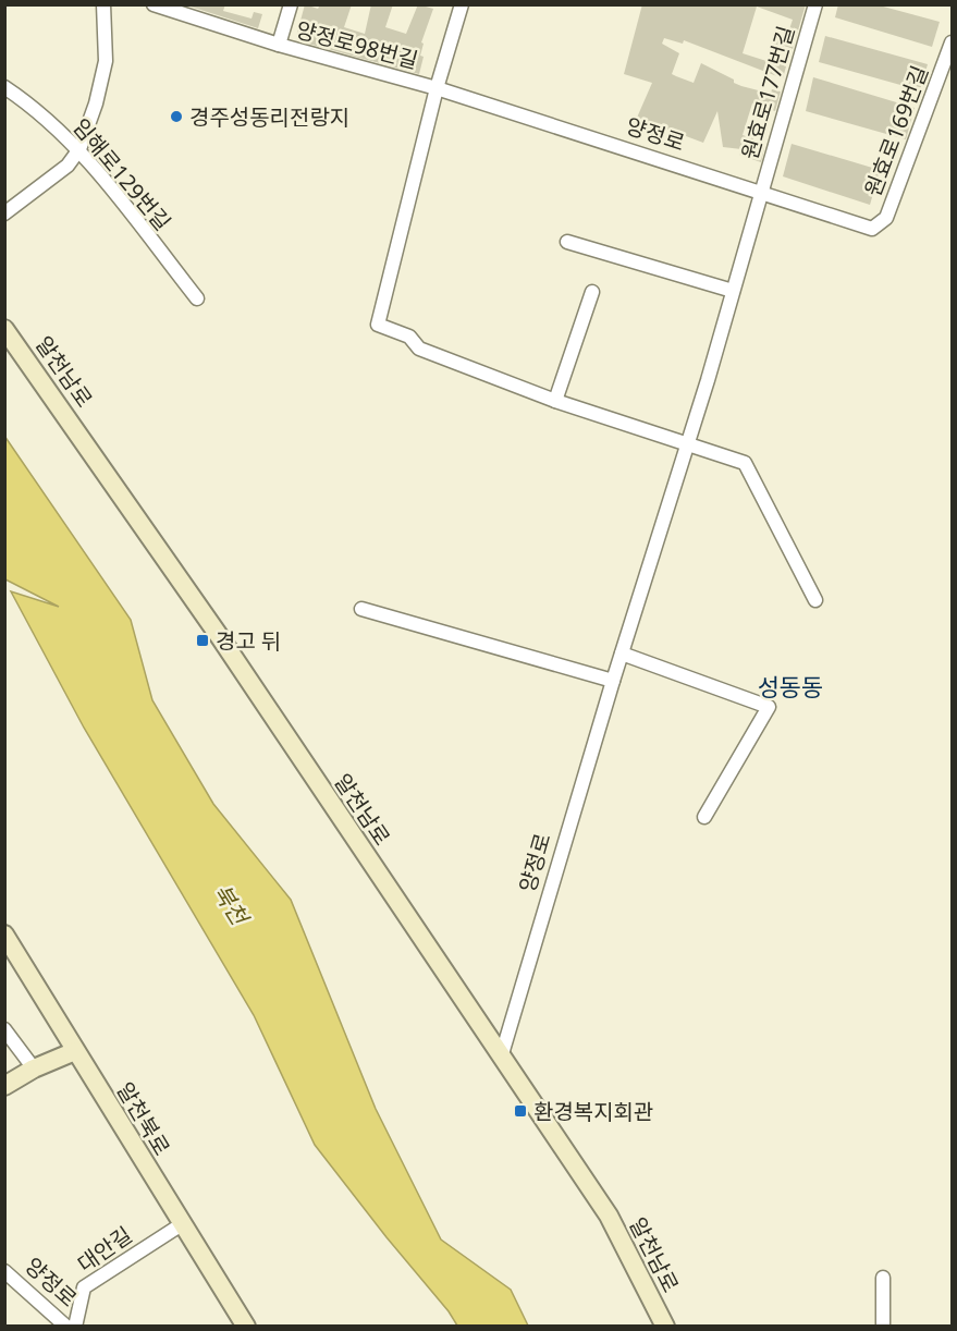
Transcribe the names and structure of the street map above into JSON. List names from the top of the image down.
{
  "streets": {
    "street": [
      "양정로98번길",
      "원효로177번길",
      "원효로169번길",
      "양정로",
      "임해로129번길",
      "알천남로",
      "알천북로",
      "대안길"
    ]
  },
  "crossings": [
    ["양정로98번길", "양정로"],
    ["원효로177번길", "원효로169번길"],
    ["원효로177번길", "양정로"],
    ["원효로169번길", "양정로"],
    ["양정로", "알천남로"],
    ["알천북로", "대안길"]
  ],
  "districts": ["성동동"],
  "water": ["북천"],
  "places": {
    "other": ["경주성동리전랑지"],
    "transit": ["경고 뒤", "환경복지회관"]
  }
}
